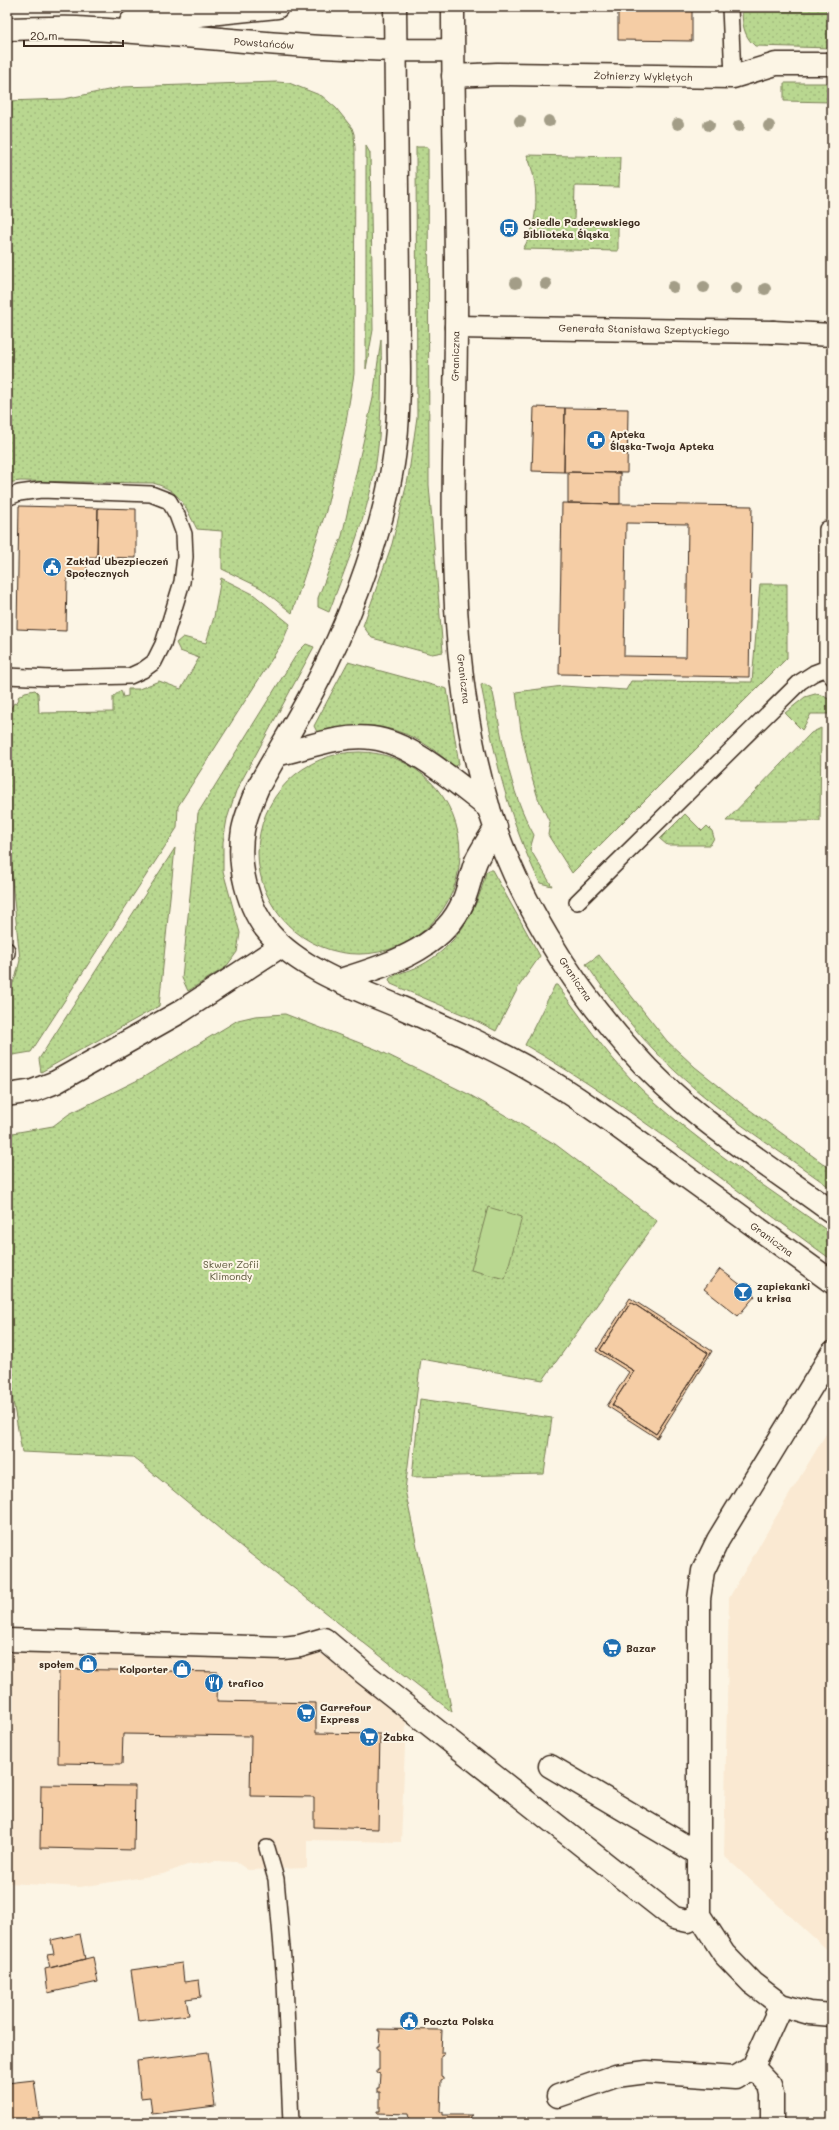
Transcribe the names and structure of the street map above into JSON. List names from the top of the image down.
{
  "streets": {
    "street": [
      "Powstańców",
      "Żołnierzy Wyklętych",
      "Generała Stanisława Szeptyckiego",
      "Graniczna"
    ]
  },
  "crossings": [
    ["Powstańców", "Graniczna"],
    ["Żołnierzy Wyklętych", "Graniczna"],
    ["Generała Stanisława Szeptyckiego", "Graniczna"]
  ],
  "parks": ["Skwer Zofii Klimondy"],
  "places": {
    "bus stop": ["Osiedle Paderewskiego Biblioteka Śląska"],
    "pharmacy": ["Apteka Śląska-Twoja Apteka"],
    "public building": ["Zakład Ubezpieczeń Społecznych", "Poczta Polska"],
    "bar": ["zapiekanki u krisa"],
    "supermarket": ["Bazar", "Carrefour Express", "Żabka"],
    "shop": ["społem", "Kolporter"],
    "restaurant": ["trafico"]
  },
  "scale_bar": "20 m"
}
